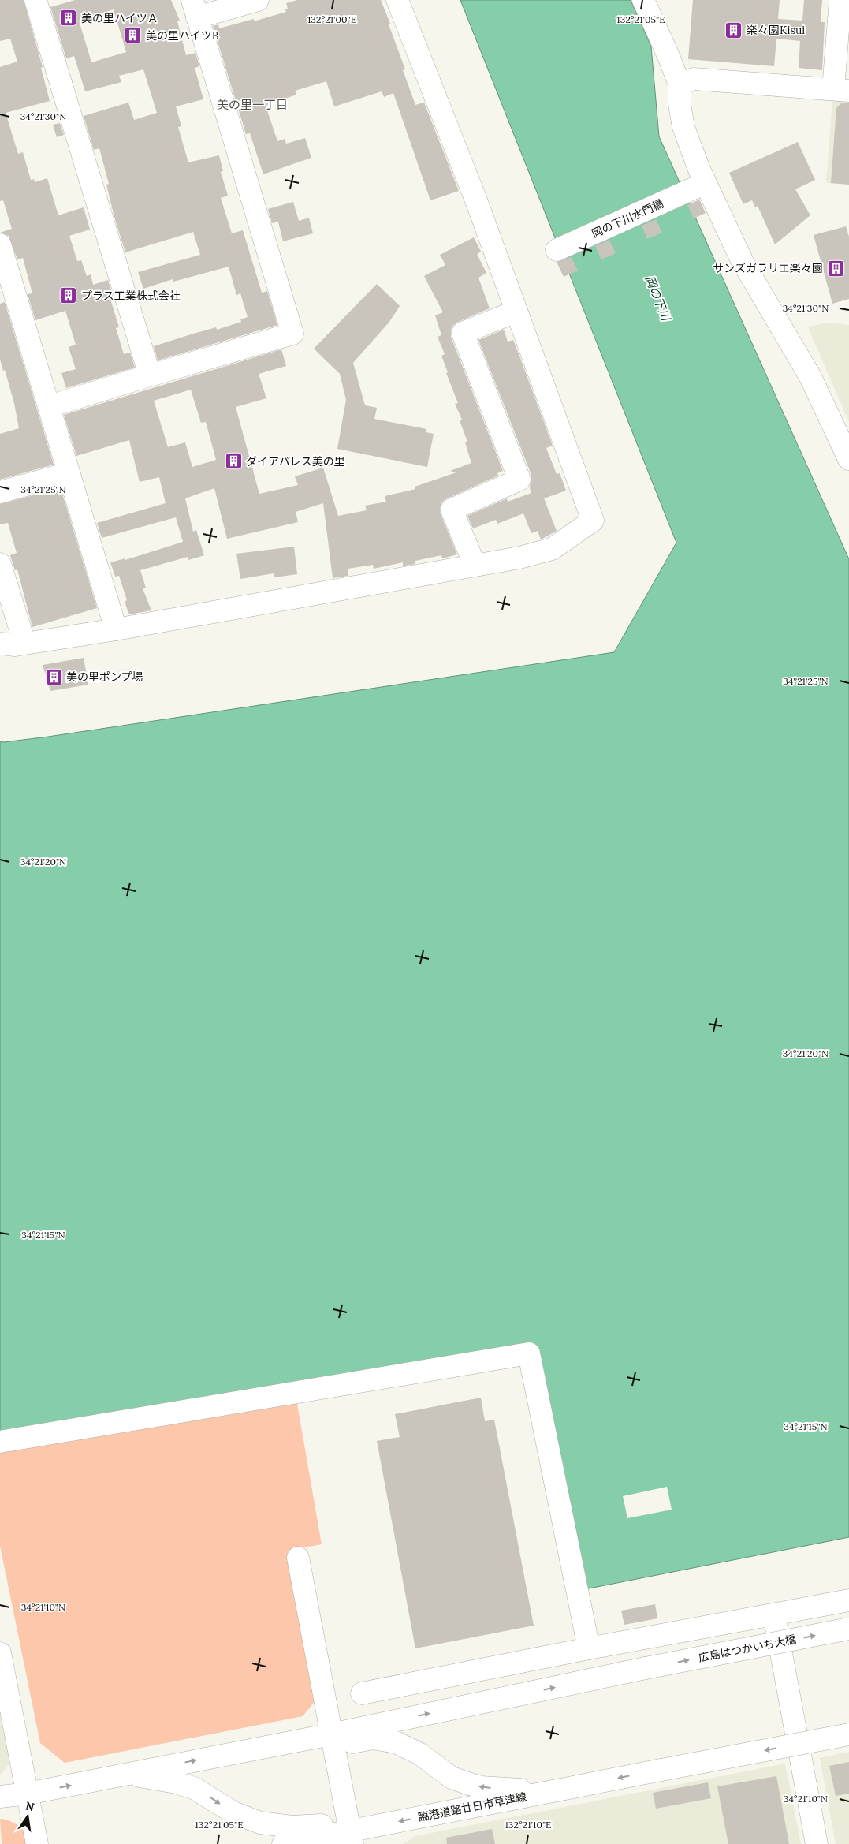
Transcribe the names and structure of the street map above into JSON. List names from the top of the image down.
{
  "streets": {
    "street": ["岡の下川水門橋", "広島はつかいち大橋", "臨港道路廿日市草津線"]
  },
  "districts": ["美の里一丁目"],
  "water": ["岡の下川"],
  "places": {
    "building": [
      "美の里ハイツＡ",
      "楽々園Kisui",
      "美の里ハイツB",
      "サンズガラリエ楽々園",
      "プラス工業株式会社",
      "ダイアパレス美の里",
      "美の里ポンプ場"
    ]
  },
  "north": "top",
  "coordinates": [
    "132°21'00\"E",
    "132°21'05\"E",
    "34°21'30\"N",
    "34°21'25\"N",
    "34°21'20\"N",
    "34°21'15\"N",
    "34°21'10\"N",
    "132°21'10\"E"
  ]
}
